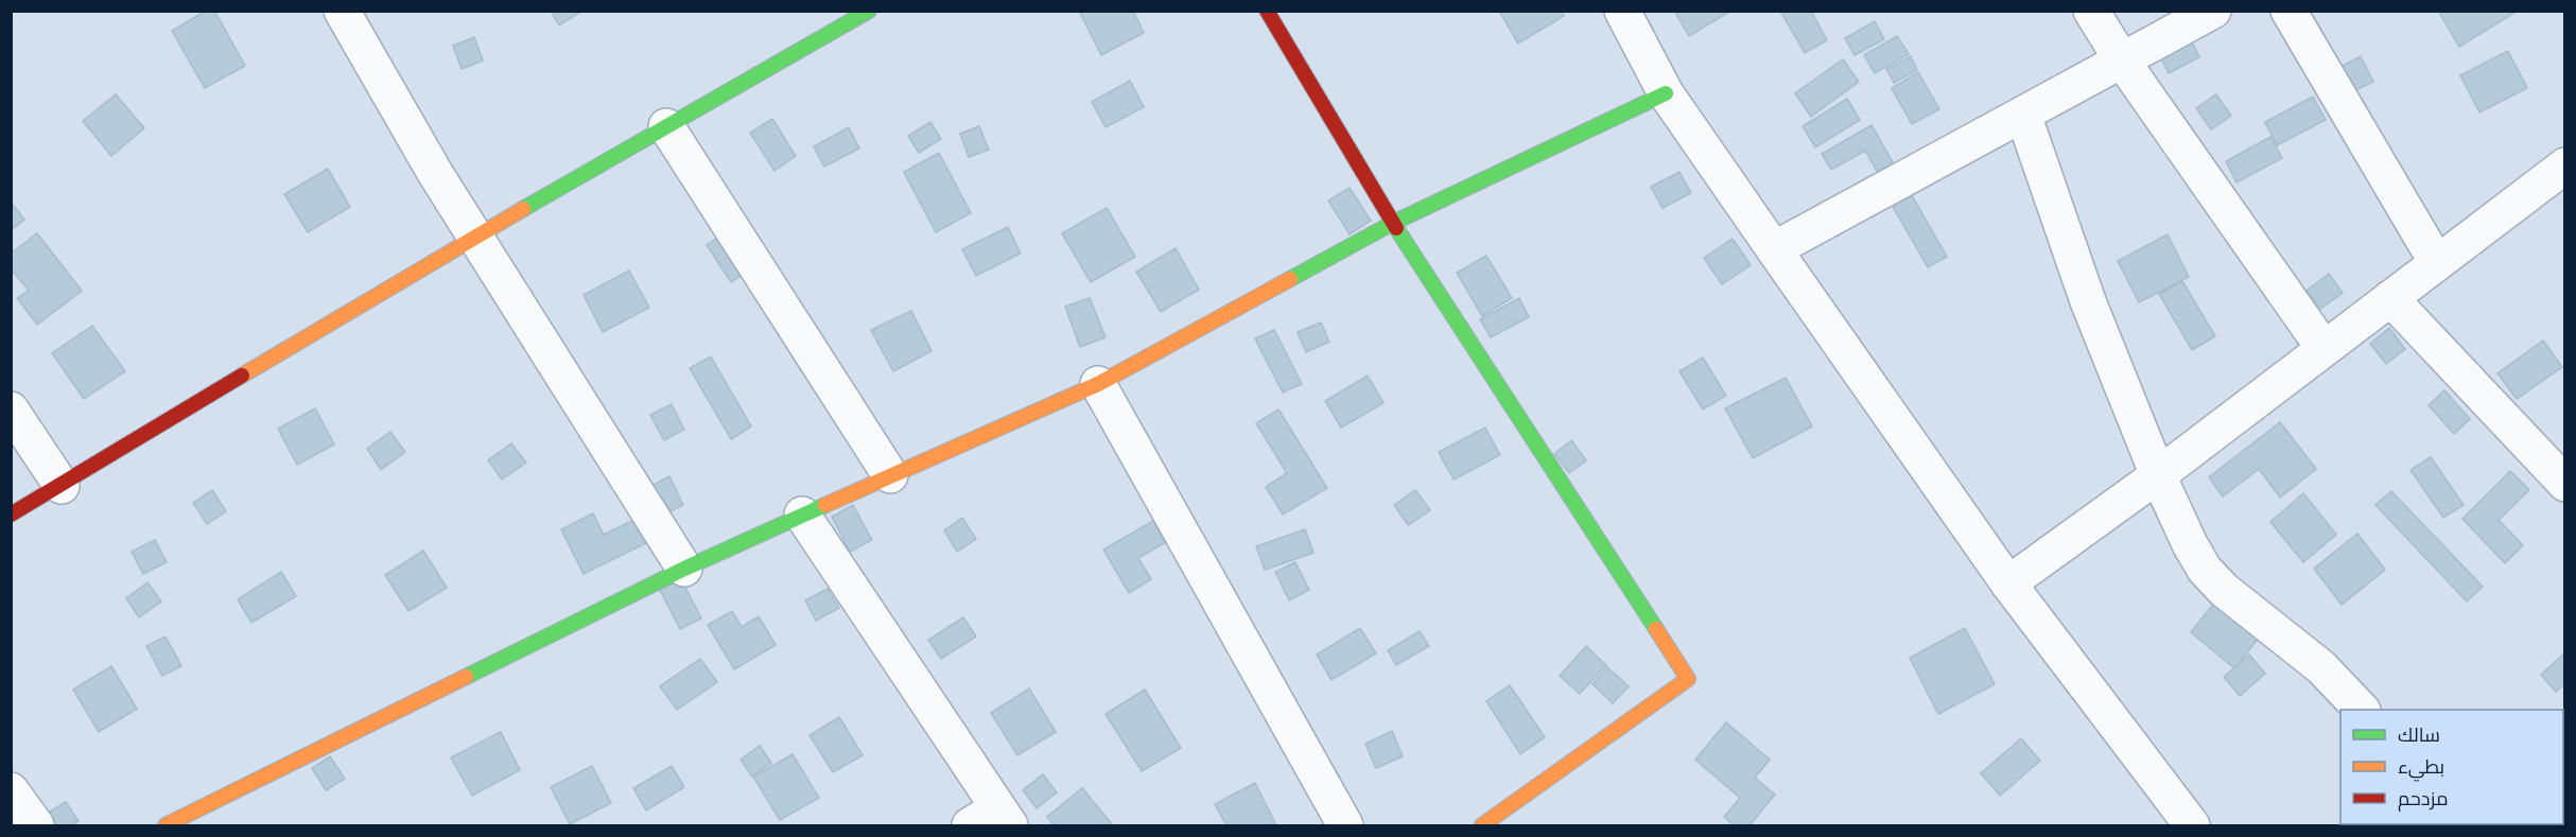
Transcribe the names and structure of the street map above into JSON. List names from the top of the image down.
{
  "legend": ["سالك", "بطيء", "مزدحم"]
}
